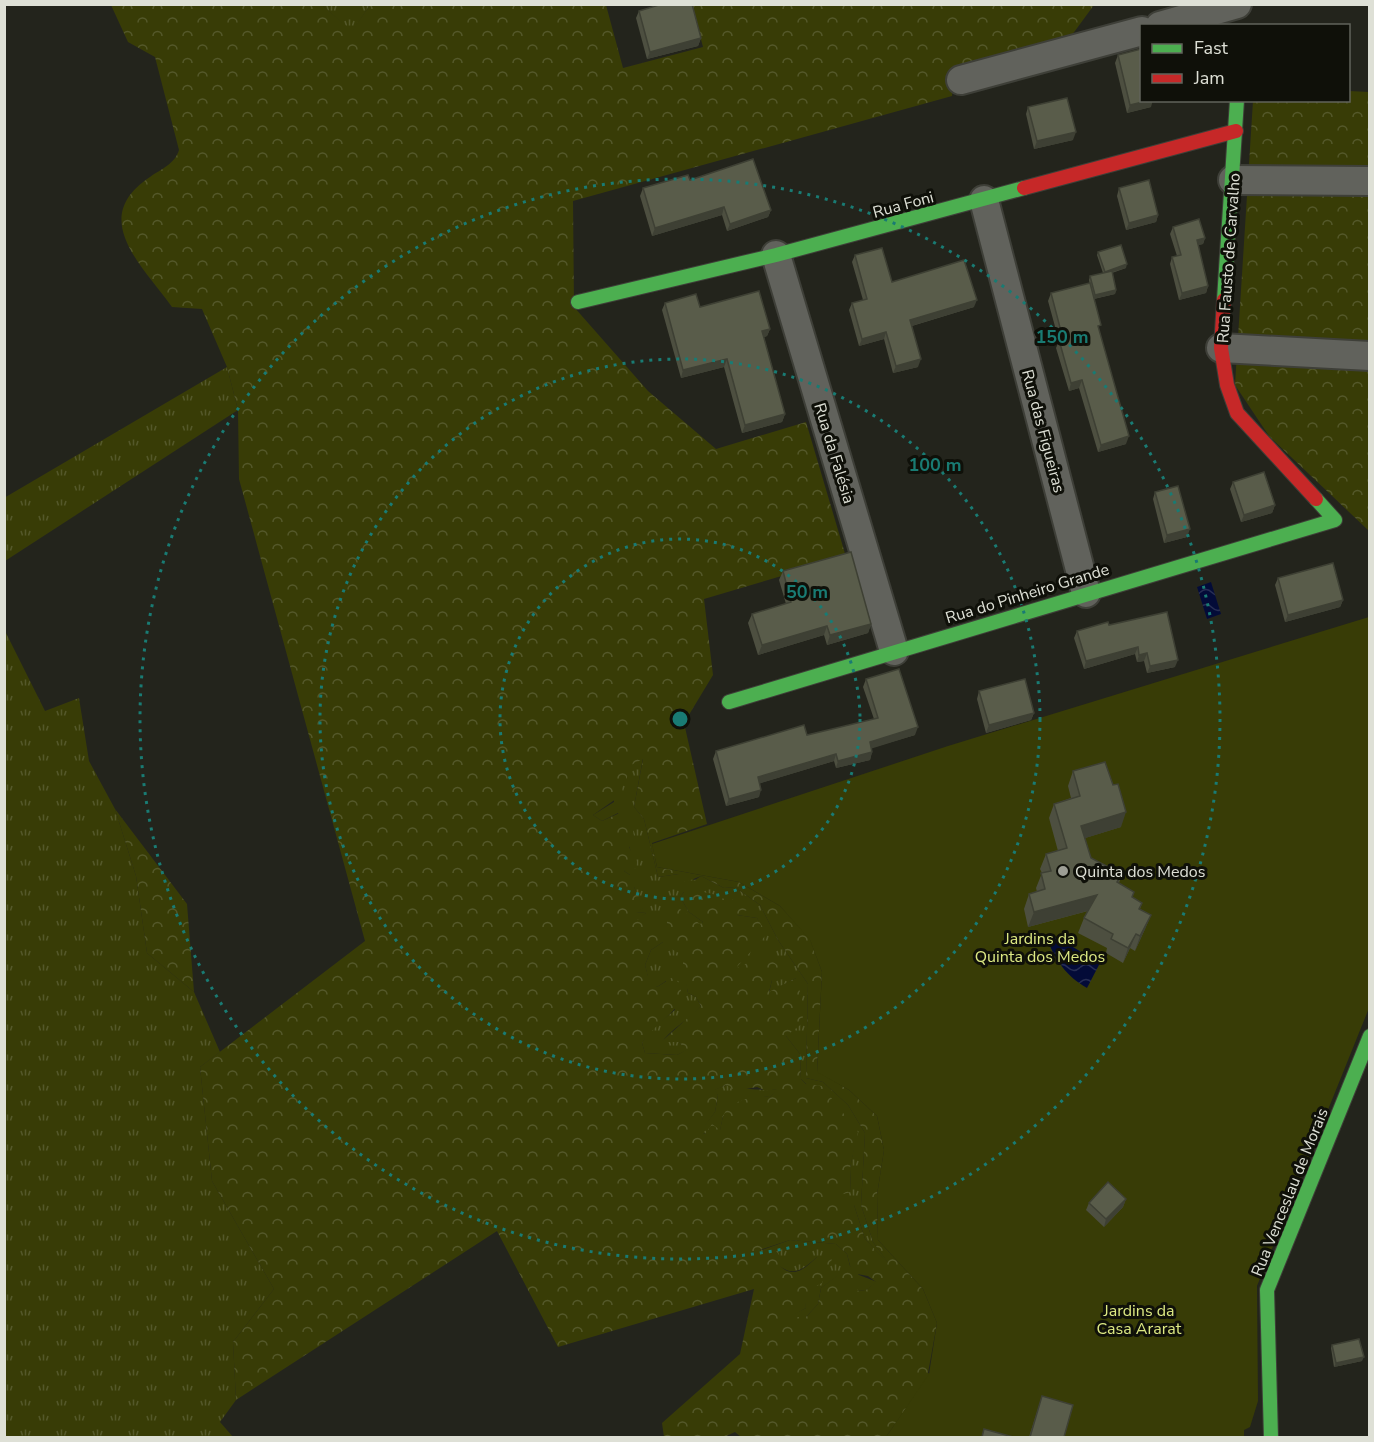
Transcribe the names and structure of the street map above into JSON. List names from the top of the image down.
{
  "streets": {
    "street": [
      "Rua Foni",
      "Rua Fausto de Carvalho",
      "Rua das Figueiras",
      "Rua da Falésia",
      "Rua do Pinheiro Grande",
      "Rua Venceslau de Morais"
    ]
  },
  "crossings": [
    ["Rua Foni", "Rua Fausto de Carvalho"],
    ["Rua Foni", "Rua das Figueiras"],
    ["Rua Foni", "Rua da Falésia"],
    ["Rua Fausto de Carvalho", "Rua do Pinheiro Grande"],
    ["Rua das Figueiras", "Rua do Pinheiro Grande"],
    ["Rua da Falésia", "Rua do Pinheiro Grande"]
  ],
  "parks": ["Jardins da Quinta dos Medos", "Jardins da Casa Ararat"],
  "places": ["Quinta dos Medos"],
  "legend": ["Fast", "Jam"],
  "rings": ["150 m", "100 m", "50 m"]
}
